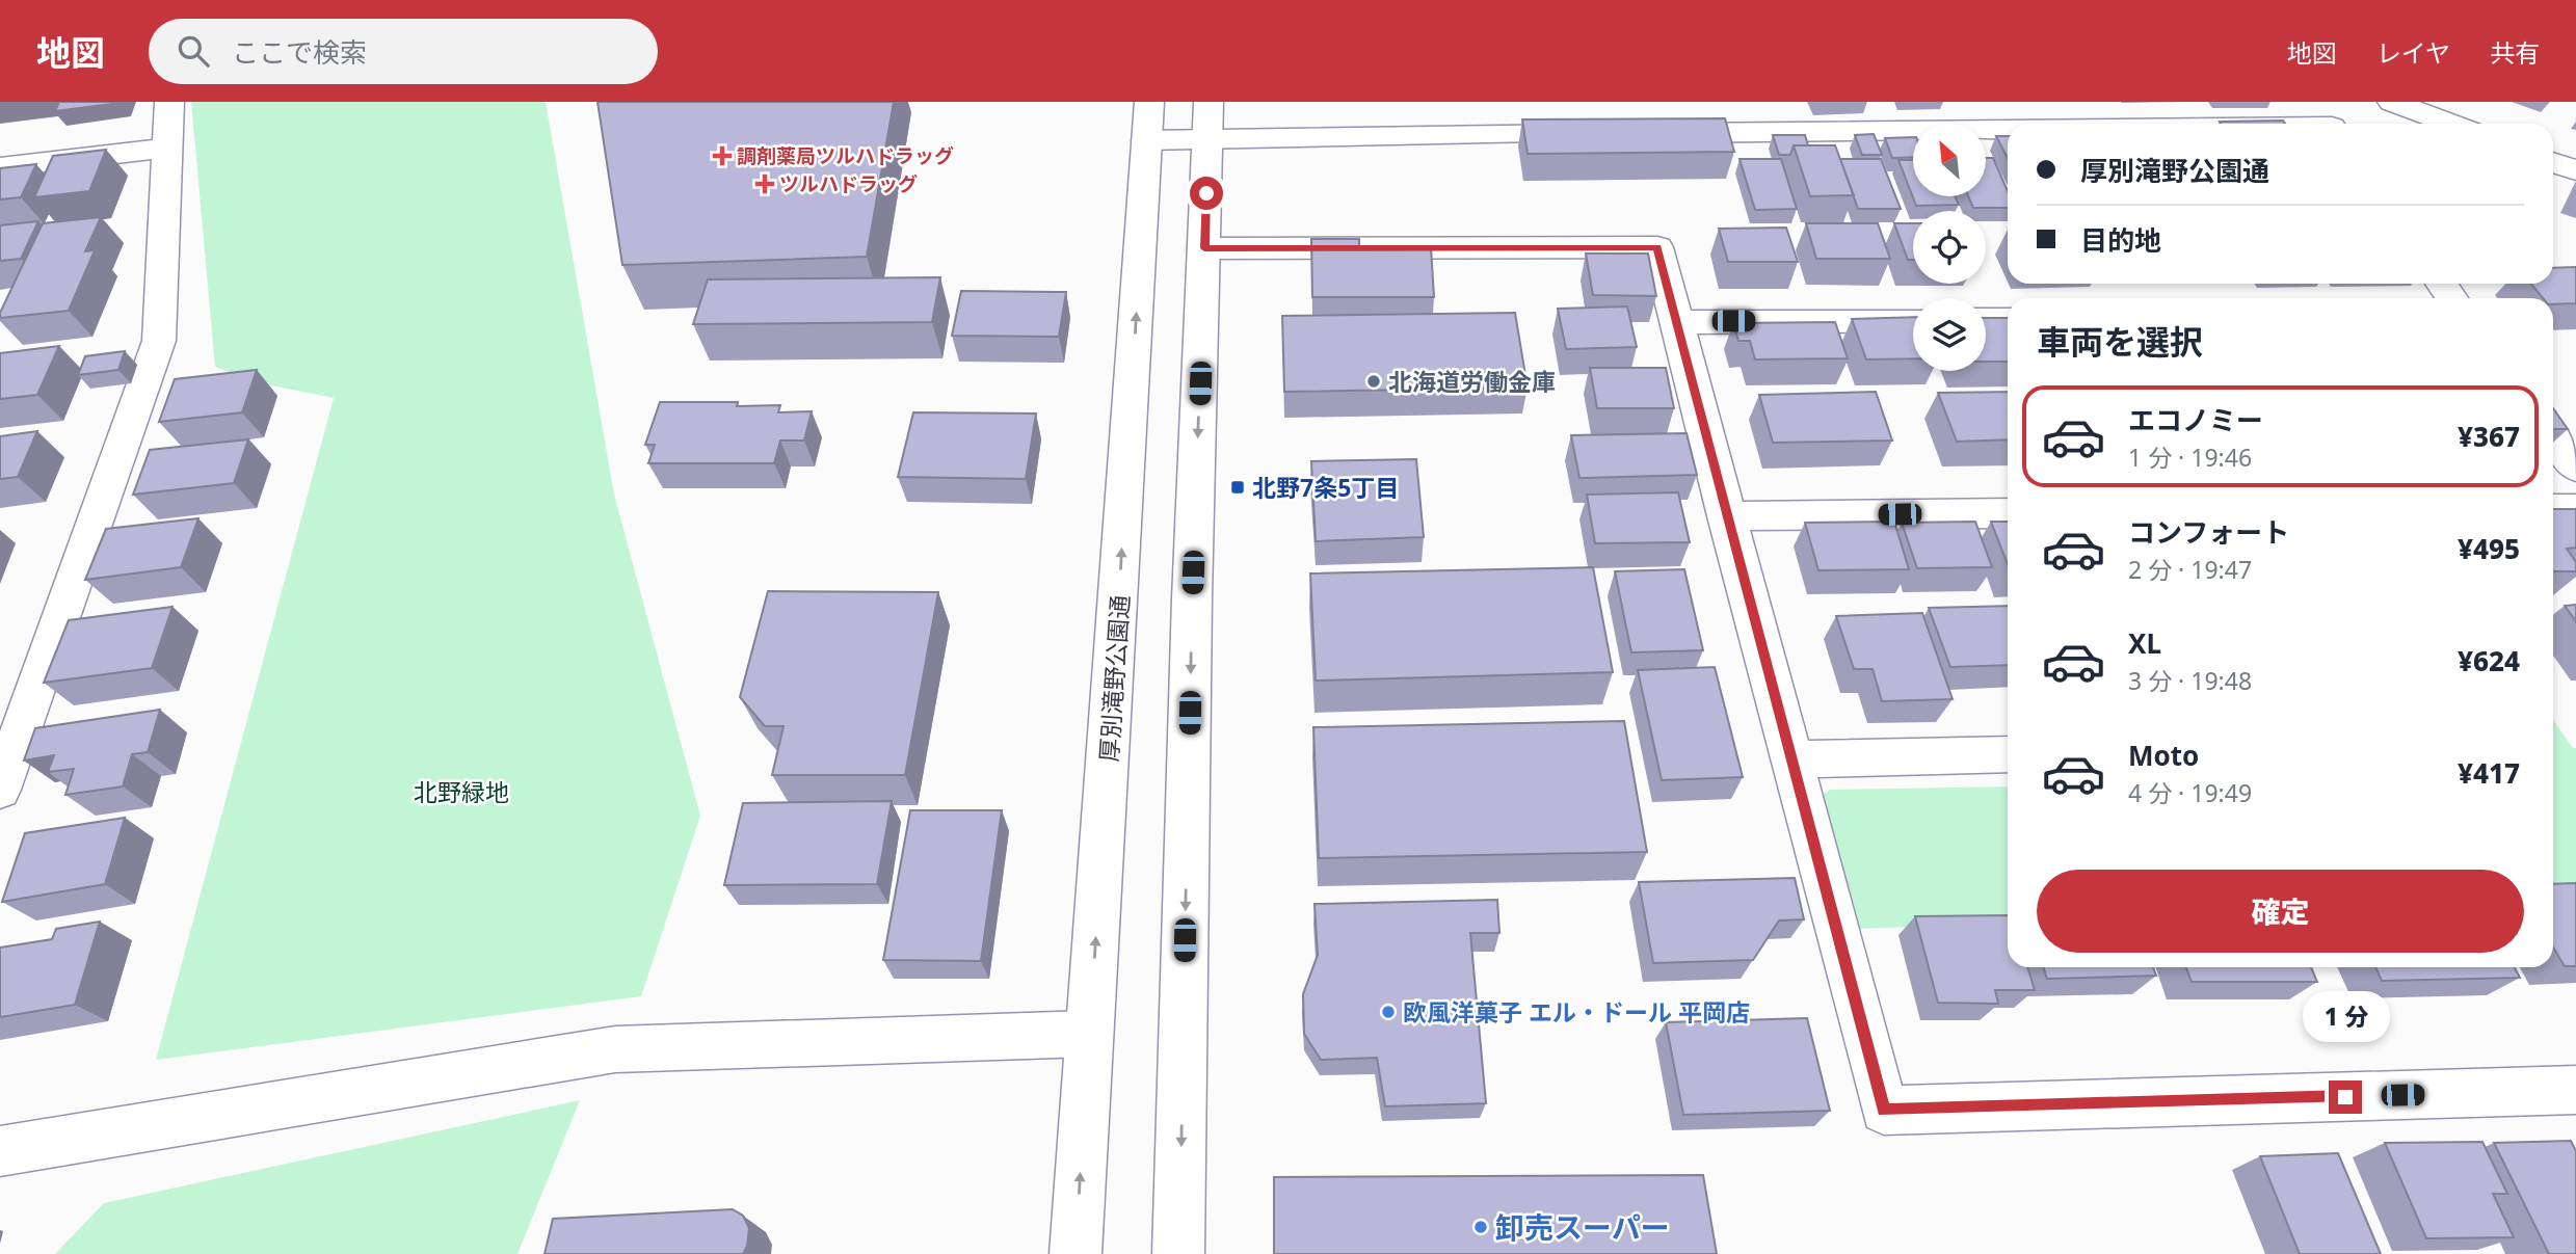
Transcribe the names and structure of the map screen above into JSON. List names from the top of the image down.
{
  "streets": {
    "street": ["厚別滝野公園通"]
  },
  "parks": ["北野緑地"],
  "places": {
    "health": ["調剤薬局ツルハドラッグ", "ツルハドラッグ"],
    "other": ["北海道労働金庫", "欧風洋菓子 エル・ドール 平岡店", "卸売スーパー"],
    "transit": ["北野7条5丁目"]
  },
  "north": "top left",
  "page": {
    "header": "地図",
    "search": "ここで検索",
    "nav": ["地図", "レイヤ", "共有"],
    "banner": ["厚別滝野公園通", "目的地"],
    "heading": "車両を選択",
    "list": [
      {
        "name": "エコノミー",
        "note": "1 分 · 19:46",
        "value": "¥367"
      },
      {
        "name": "コンフォート",
        "note": "2 分 · 19:47",
        "value": "¥495"
      },
      {
        "name": "XL",
        "note": "3 分 · 19:48",
        "value": "¥624"
      },
      {
        "name": "Moto",
        "note": "4 分 · 19:49",
        "value": "¥417"
      }
    ],
    "buttons": "確定",
    "bubble": "1 分"
  }
}
